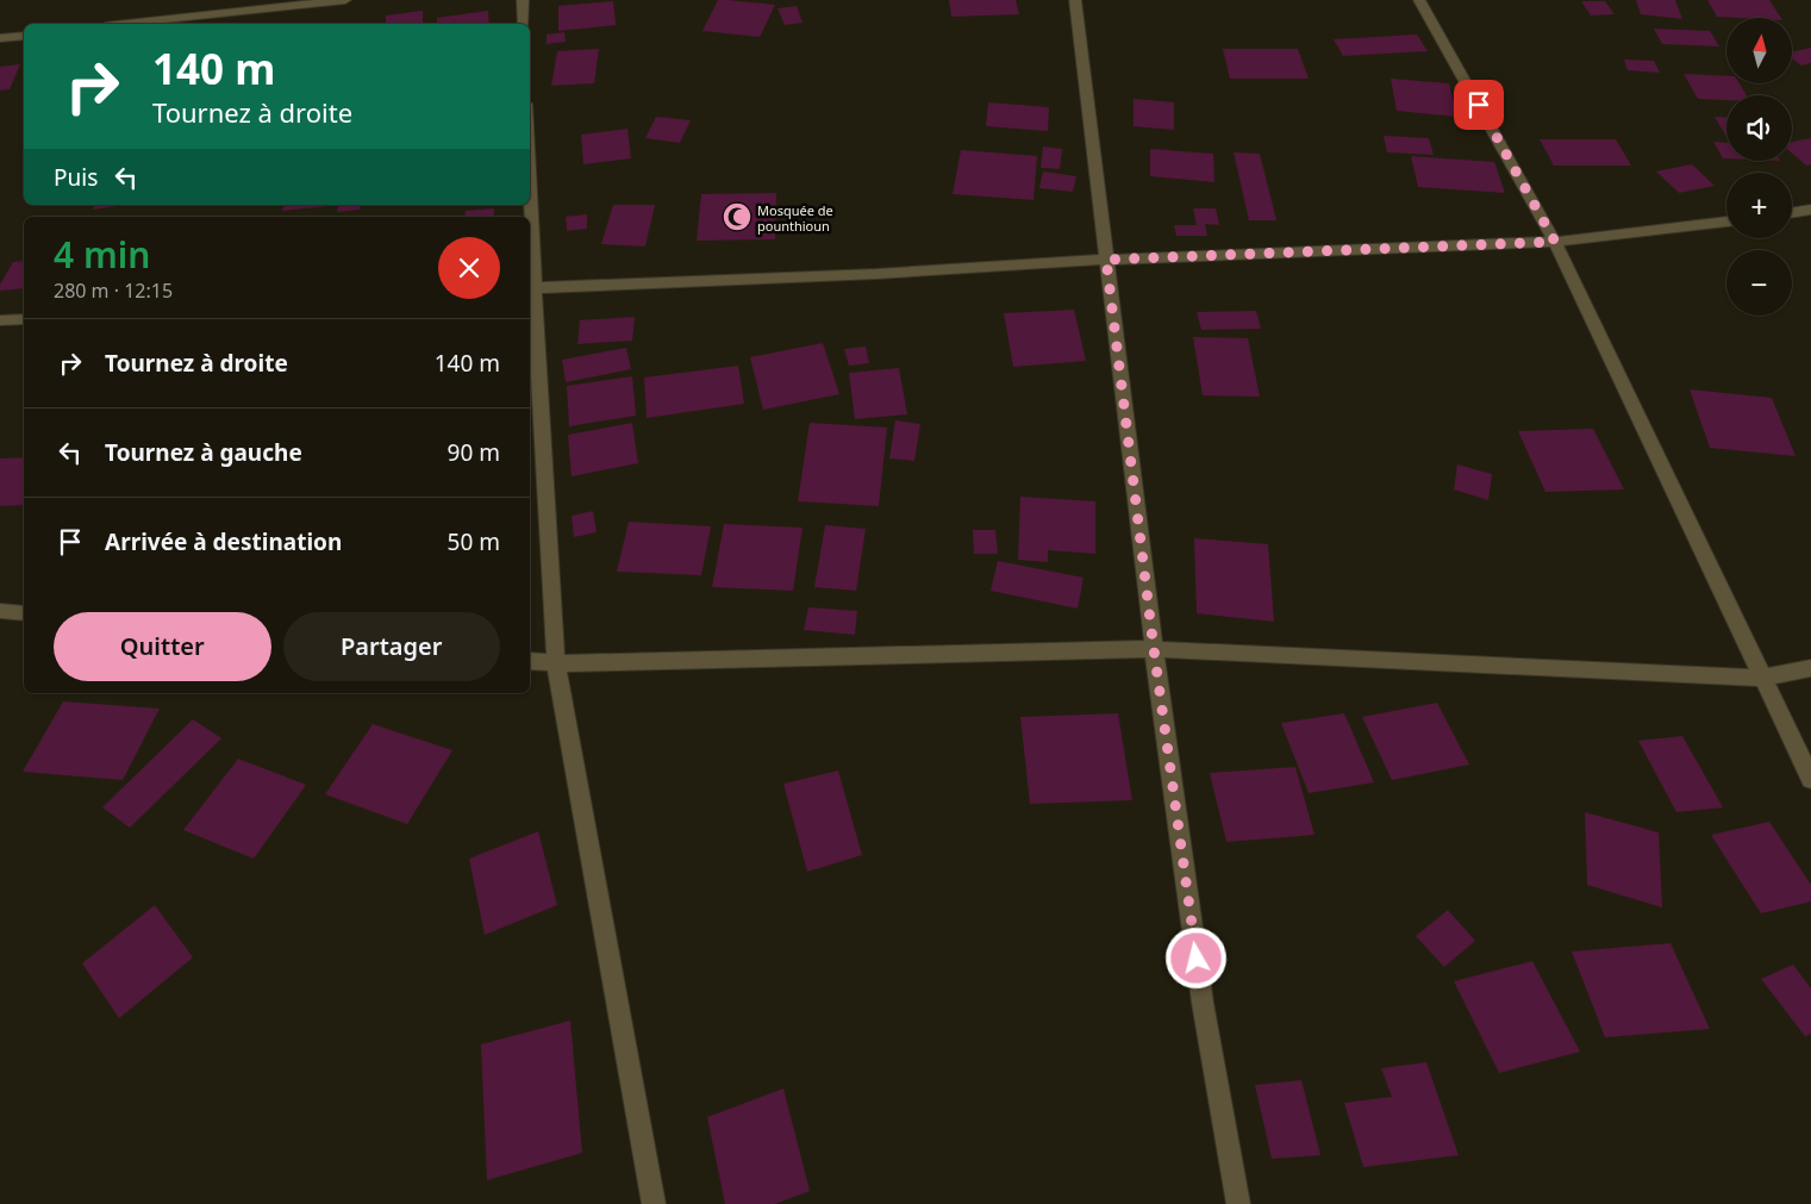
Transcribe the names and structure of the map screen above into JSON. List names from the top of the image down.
{
  "places": {
    "mosque": ["Mosquée de pounthioun"]
  },
  "north": "top",
  "page": {
    "map_buttons": ["+", "−"],
    "turn": ["140 m", "Tournez à droite"],
    "then": "Puis",
    "heading": ["4 min", "280 m · 12:15"],
    "list": [
      {
        "name": "Tournez à droite",
        "value": "140 m"
      },
      {
        "name": "Tournez à gauche",
        "value": "90 m"
      },
      {
        "name": "Arrivée à destination",
        "value": "50 m"
      }
    ],
    "buttons": ["Quitter", "Partager"]
  }
}
